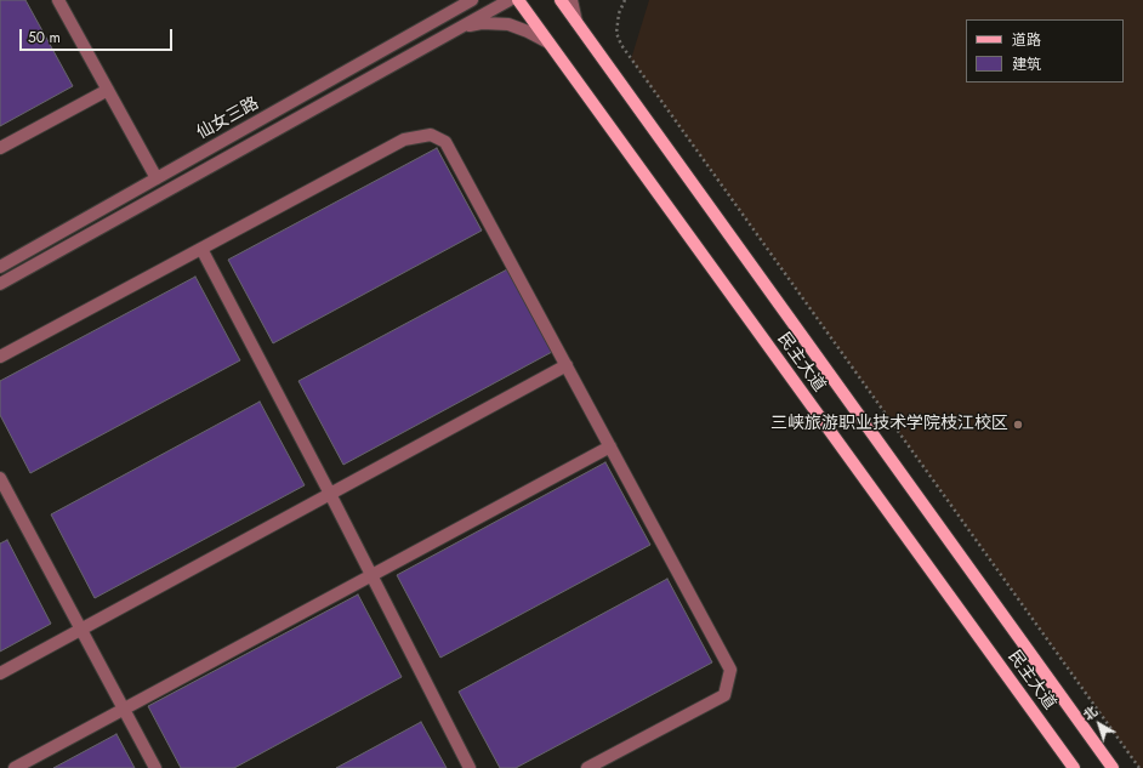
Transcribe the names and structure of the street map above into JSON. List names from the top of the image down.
{
  "streets": {
    "main road": ["民主大道"],
    "street": ["仙女三路"]
  },
  "places": ["三峡旅游职业技术学院枝江校区"],
  "legend": ["道路", "建筑"],
  "scale_bar": "50 m",
  "north": "top left"
}
